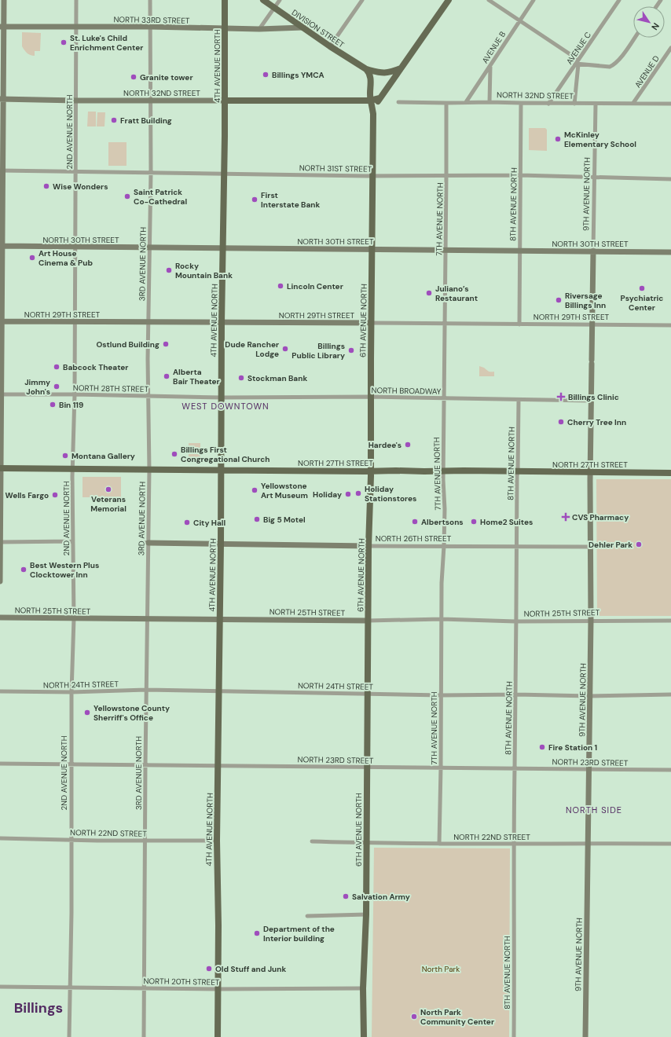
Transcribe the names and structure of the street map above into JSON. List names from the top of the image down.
{
  "streets": {
    "main road": [
      "DIVISION STREET",
      "4TH AVENUE NORTH",
      "NORTH 32ND STREET",
      "6TH AVENUE NORTH",
      "NORTH 27TH STREET"
    ],
    "street": [
      "NORTH 33RD STREET",
      "AVENUE B",
      "AVENUE C",
      "AVENUE D",
      "2ND AVENUE NORTH",
      "NORTH 31ST STREET",
      "9TH AVENUE NORTH",
      "8TH AVENUE NORTH",
      "7TH AVENUE NORTH",
      "NORTH 30TH STREET",
      "3RD AVENUE NORTH",
      "NORTH 29TH STREET",
      "NORTH 28TH STREET",
      "NORTH BROADWAY",
      "NORTH 26TH STREET",
      "NORTH 25TH STREET",
      "NORTH 24TH STREET",
      "NORTH 23RD STREET",
      "NORTH 22ND STREET",
      "NORTH 20TH STREET"
    ]
  },
  "crossings": [
    ["NORTH 33RD STREET", "DIVISION STREET"],
    ["NORTH 33RD STREET", "4TH AVENUE NORTH"],
    ["NORTH 33RD STREET", "2ND AVENUE NORTH"],
    ["NORTH 33RD STREET", "3RD AVENUE NORTH"],
    ["DIVISION STREET", "6TH AVENUE NORTH"],
    ["AVENUE B", "NORTH 32ND STREET"],
    ["AVENUE C", "NORTH 32ND STREET"],
    ["4TH AVENUE NORTH", "NORTH 32ND STREET"],
    ["4TH AVENUE NORTH", "NORTH 31ST STREET"],
    ["4TH AVENUE NORTH", "NORTH 30TH STREET"],
    ["4TH AVENUE NORTH", "NORTH 29TH STREET"],
    ["4TH AVENUE NORTH", "NORTH 28TH STREET"],
    ["4TH AVENUE NORTH", "NORTH BROADWAY"],
    ["4TH AVENUE NORTH", "NORTH 27TH STREET"],
    ["4TH AVENUE NORTH", "NORTH 26TH STREET"],
    ["4TH AVENUE NORTH", "NORTH 25TH STREET"],
    ["4TH AVENUE NORTH", "NORTH 24TH STREET"],
    ["4TH AVENUE NORTH", "NORTH 23RD STREET"],
    ["4TH AVENUE NORTH", "NORTH 22ND STREET"],
    ["4TH AVENUE NORTH", "NORTH 20TH STREET"],
    ["AVENUE D", "NORTH 32ND STREET"],
    ["NORTH 32ND STREET", "2ND AVENUE NORTH"],
    ["NORTH 32ND STREET", "9TH AVENUE NORTH"],
    ["NORTH 32ND STREET", "8TH AVENUE NORTH"],
    ["NORTH 32ND STREET", "7TH AVENUE NORTH"],
    ["NORTH 32ND STREET", "3RD AVENUE NORTH"],
    ["NORTH 32ND STREET", "6TH AVENUE NORTH"],
    ["2ND AVENUE NORTH", "NORTH 31ST STREET"],
    ["2ND AVENUE NORTH", "NORTH 30TH STREET"],
    ["2ND AVENUE NORTH", "NORTH 29TH STREET"],
    ["2ND AVENUE NORTH", "NORTH 28TH STREET"],
    ["2ND AVENUE NORTH", "NORTH 27TH STREET"],
    ["2ND AVENUE NORTH", "NORTH 25TH STREET"],
    ["2ND AVENUE NORTH", "NORTH 24TH STREET"],
    ["2ND AVENUE NORTH", "NORTH 23RD STREET"],
    ["2ND AVENUE NORTH", "NORTH 22ND STREET"],
    ["2ND AVENUE NORTH", "NORTH 20TH STREET"],
    ["NORTH 31ST STREET", "9TH AVENUE NORTH"],
    ["NORTH 31ST STREET", "8TH AVENUE NORTH"],
    ["NORTH 31ST STREET", "7TH AVENUE NORTH"],
    ["NORTH 31ST STREET", "3RD AVENUE NORTH"],
    ["NORTH 31ST STREET", "6TH AVENUE NORTH"],
    ["9TH AVENUE NORTH", "NORTH 30TH STREET"],
    ["9TH AVENUE NORTH", "NORTH 29TH STREET"],
    ["9TH AVENUE NORTH", "NORTH BROADWAY"],
    ["9TH AVENUE NORTH", "NORTH 27TH STREET"],
    ["9TH AVENUE NORTH", "NORTH 26TH STREET"],
    ["9TH AVENUE NORTH", "NORTH 25TH STREET"],
    ["9TH AVENUE NORTH", "NORTH 24TH STREET"],
    ["9TH AVENUE NORTH", "NORTH 23RD STREET"],
    ["9TH AVENUE NORTH", "NORTH 22ND STREET"],
    ["8TH AVENUE NORTH", "NORTH 30TH STREET"],
    ["8TH AVENUE NORTH", "NORTH 29TH STREET"],
    ["8TH AVENUE NORTH", "NORTH BROADWAY"],
    ["8TH AVENUE NORTH", "NORTH 27TH STREET"],
    ["8TH AVENUE NORTH", "NORTH 26TH STREET"],
    ["8TH AVENUE NORTH", "NORTH 25TH STREET"],
    ["8TH AVENUE NORTH", "NORTH 24TH STREET"],
    ["8TH AVENUE NORTH", "NORTH 23RD STREET"],
    ["8TH AVENUE NORTH", "NORTH 22ND STREET"],
    ["7TH AVENUE NORTH", "NORTH 30TH STREET"],
    ["7TH AVENUE NORTH", "NORTH 29TH STREET"],
    ["7TH AVENUE NORTH", "NORTH BROADWAY"],
    ["7TH AVENUE NORTH", "NORTH 27TH STREET"],
    ["7TH AVENUE NORTH", "NORTH 26TH STREET"],
    ["7TH AVENUE NORTH", "NORTH 25TH STREET"],
    ["7TH AVENUE NORTH", "NORTH 24TH STREET"],
    ["7TH AVENUE NORTH", "NORTH 23RD STREET"],
    ["7TH AVENUE NORTH", "NORTH 22ND STREET"],
    ["NORTH 30TH STREET", "3RD AVENUE NORTH"],
    ["NORTH 30TH STREET", "6TH AVENUE NORTH"],
    ["3RD AVENUE NORTH", "NORTH 29TH STREET"],
    ["3RD AVENUE NORTH", "NORTH 28TH STREET"],
    ["3RD AVENUE NORTH", "NORTH 27TH STREET"],
    ["3RD AVENUE NORTH", "NORTH 26TH STREET"],
    ["3RD AVENUE NORTH", "NORTH 25TH STREET"],
    ["3RD AVENUE NORTH", "NORTH 24TH STREET"],
    ["3RD AVENUE NORTH", "NORTH 23RD STREET"],
    ["3RD AVENUE NORTH", "NORTH 22ND STREET"],
    ["3RD AVENUE NORTH", "NORTH 20TH STREET"],
    ["NORTH 29TH STREET", "6TH AVENUE NORTH"],
    ["6TH AVENUE NORTH", "NORTH BROADWAY"],
    ["6TH AVENUE NORTH", "NORTH 27TH STREET"],
    ["6TH AVENUE NORTH", "NORTH 26TH STREET"],
    ["6TH AVENUE NORTH", "NORTH 25TH STREET"],
    ["6TH AVENUE NORTH", "NORTH 24TH STREET"],
    ["6TH AVENUE NORTH", "NORTH 23RD STREET"],
    ["6TH AVENUE NORTH", "NORTH 22ND STREET"],
    ["6TH AVENUE NORTH", "NORTH 20TH STREET"],
    ["NORTH 28TH STREET", "NORTH BROADWAY"]
  ],
  "districts": ["WEST DOWNTOWN", "NORTH SIDE", "Billings"],
  "parks": ["North Park"],
  "places": {
    "other": [
      "St. Luke's Child Enrichment Center",
      "Billings YMCA",
      "Granite tower",
      "Fratt Building",
      "McKinley Elementary School",
      "Wise Wonders",
      "Saint Patrick Co-Cathedral",
      "First Interstate Bank",
      "Art House Cinema & Pub",
      "Rocky Mountain Bank",
      "Lincoln Center",
      "Psychiatric Center",
      "Juliano’s Restaurant",
      "Riversage Billings Inn",
      "Ostlund Building",
      "Dude Rancher Lodge",
      "Billings Public Library",
      "Babcock Theater",
      "Alberta Bair Theater",
      "Stockman Bank",
      "Jimmy John's",
      "Bin 119",
      "Cherry Tree Inn",
      "Hardee's",
      "Billings First Congregational Church",
      "Montana Gallery",
      "Veterans Memorial",
      "Yellowstone Art Museum",
      "Holiday Stationstores",
      "Holiday",
      "Wells Fargo",
      "Big 5 Motel",
      "Albertsons",
      "Home2 Suites",
      "City Hall",
      "Dehler Park",
      "Best Western Plus Clocktower Inn",
      "Yellowstone County Sherriff's Office",
      "Fire Station 1",
      "Salvation Army",
      "Department of the Interior building",
      "Old Stuff and Junk",
      "North Park Community Center"
    ],
    "health": ["Billings Clinic", "CVS Pharmacy"]
  },
  "north": "bottom right"
}
